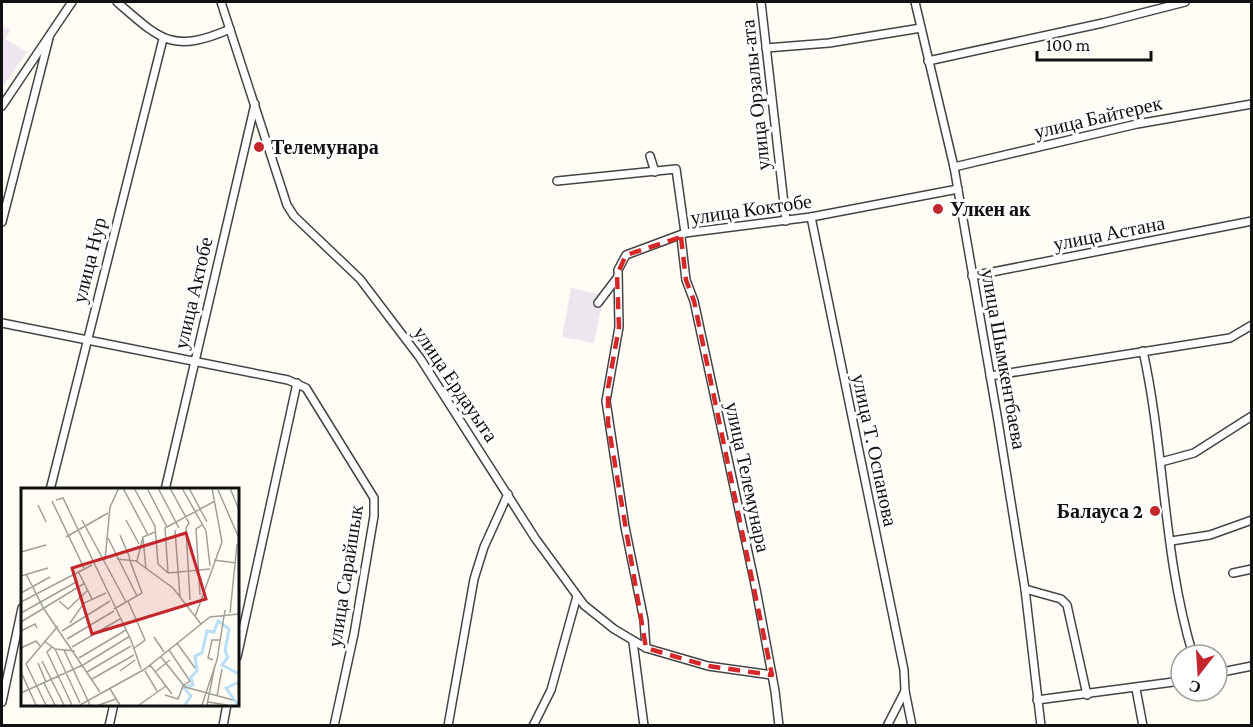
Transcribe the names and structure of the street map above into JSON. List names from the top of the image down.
{
  "streets": {
    "street": [
      "улица Орзалы-ата",
      "улица Байтерек",
      "улица Коктобе",
      "улица Астана",
      "улица Нур",
      "улица Актобе",
      "улица Шымкентбаева",
      "улица Ердауыта",
      "улица Т. Оспанова",
      "улица Телемунара",
      "улица Сарайшык"
    ]
  },
  "crossings": [
    ["улица Орзалы-ата", "улица Коктобе"],
    ["улица Байтерек", "улица Шымкентбаева"],
    ["улица Коктобе", "улица Шымкентбаева"],
    ["улица Коктобе", "улица Т. Оспанова"],
    ["улица Коктобе", "улица Телемунара"],
    ["улица Астана", "улица Шымкентбаева"],
    ["улица Актобе", "улица Ердауыта"],
    ["улица Ердауыта", "улица Телемунара"]
  ],
  "places": ["Телемунара", "Улкен ак", "Балауса 2"],
  "scale_bar": "100 m",
  "north": "bottom"
}
